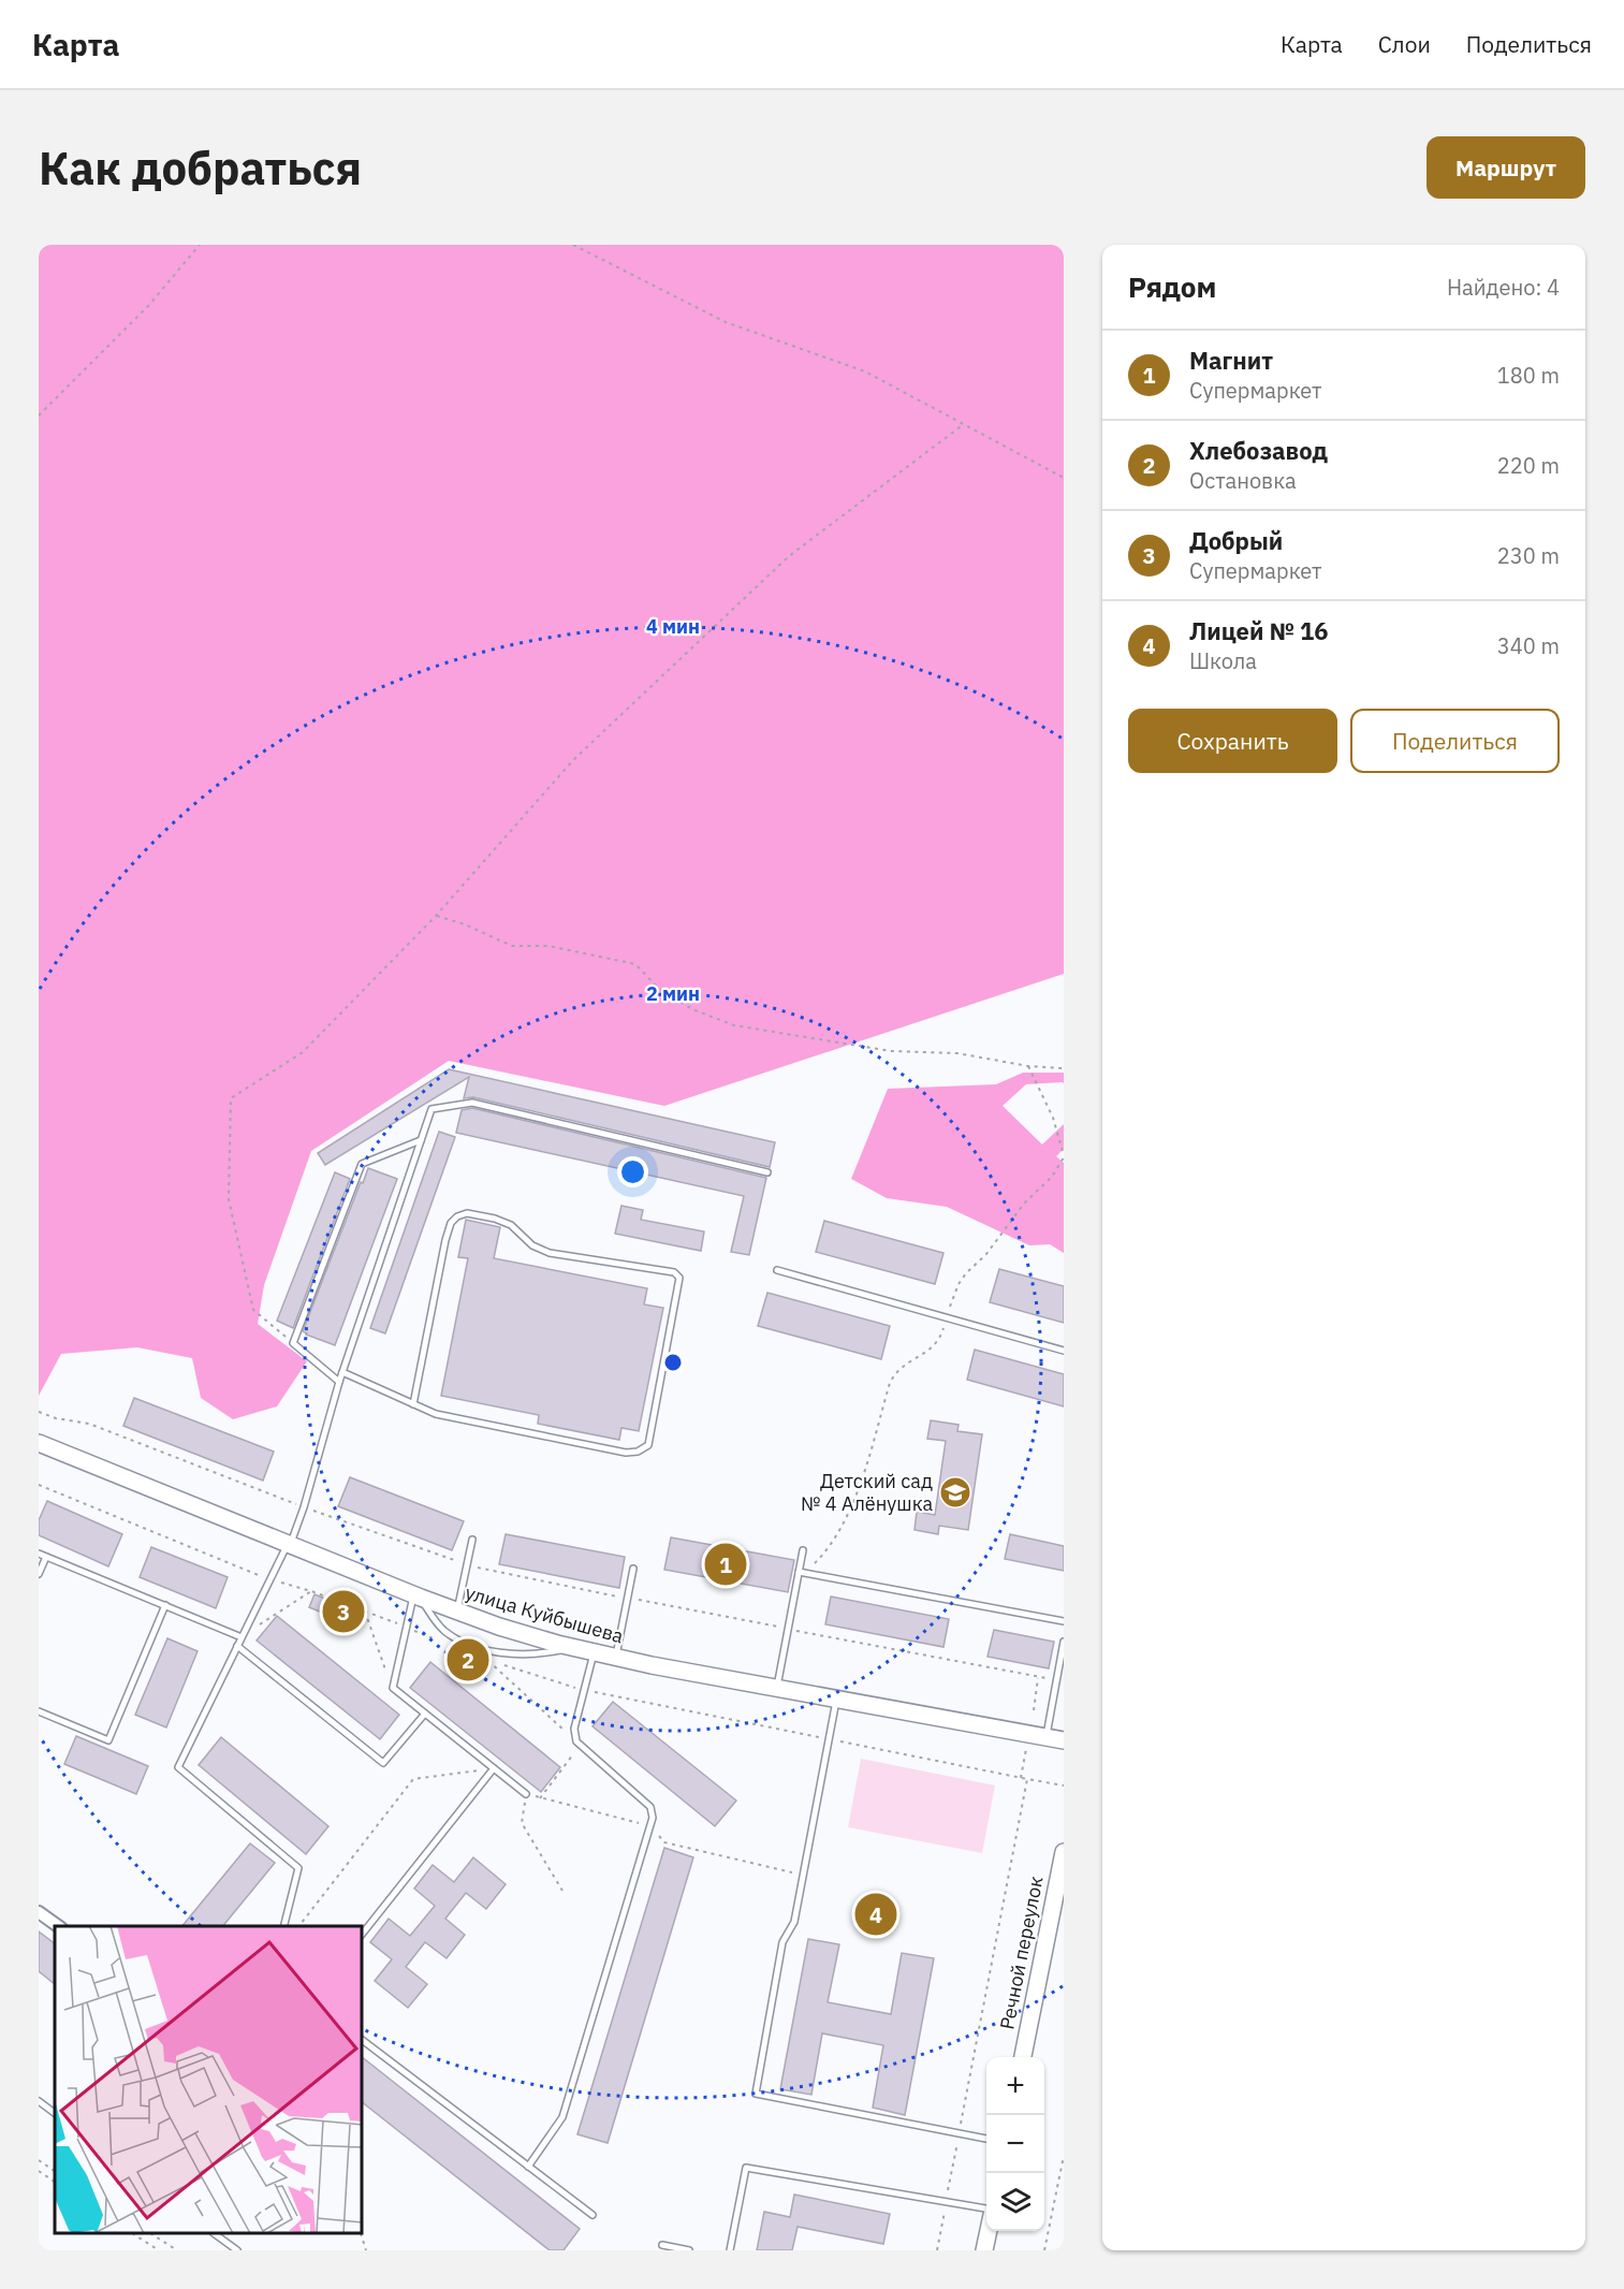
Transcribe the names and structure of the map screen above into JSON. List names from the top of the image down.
{
  "streets": {
    "street": ["улица Куйбышева", "Речной переулок"]
  },
  "places": {
    "school or university": ["Детский сад № 4 Алёнушка"]
  },
  "page": {
    "header": "Карта",
    "nav": ["Карта", "Слои", "Поделиться"],
    "buttons": [
      "Маршрут",
      ["Сохранить", "Поделиться"]
    ],
    "title": "Как добраться",
    "heading": ["Рядом", "Найдено: 4"],
    "list": [
      {
        "mark": "1",
        "name": "Магнит",
        "note": "Супермаркет",
        "value": "180 m"
      },
      {
        "mark": "2",
        "name": "Хлебозавод",
        "note": "Остановка",
        "value": "220 m"
      },
      {
        "mark": "3",
        "name": "Добрый",
        "note": "Супермаркет",
        "value": "230 m"
      },
      {
        "mark": "4",
        "name": "Лицей № 16",
        "note": "Школа",
        "value": "340 m"
      }
    ],
    "pins": [
      "1",
      "3",
      "2",
      "4"
    ],
    "map_buttons": ["+", "−"]
  },
  "rings": ["4 мин", "2 мин"]
}
